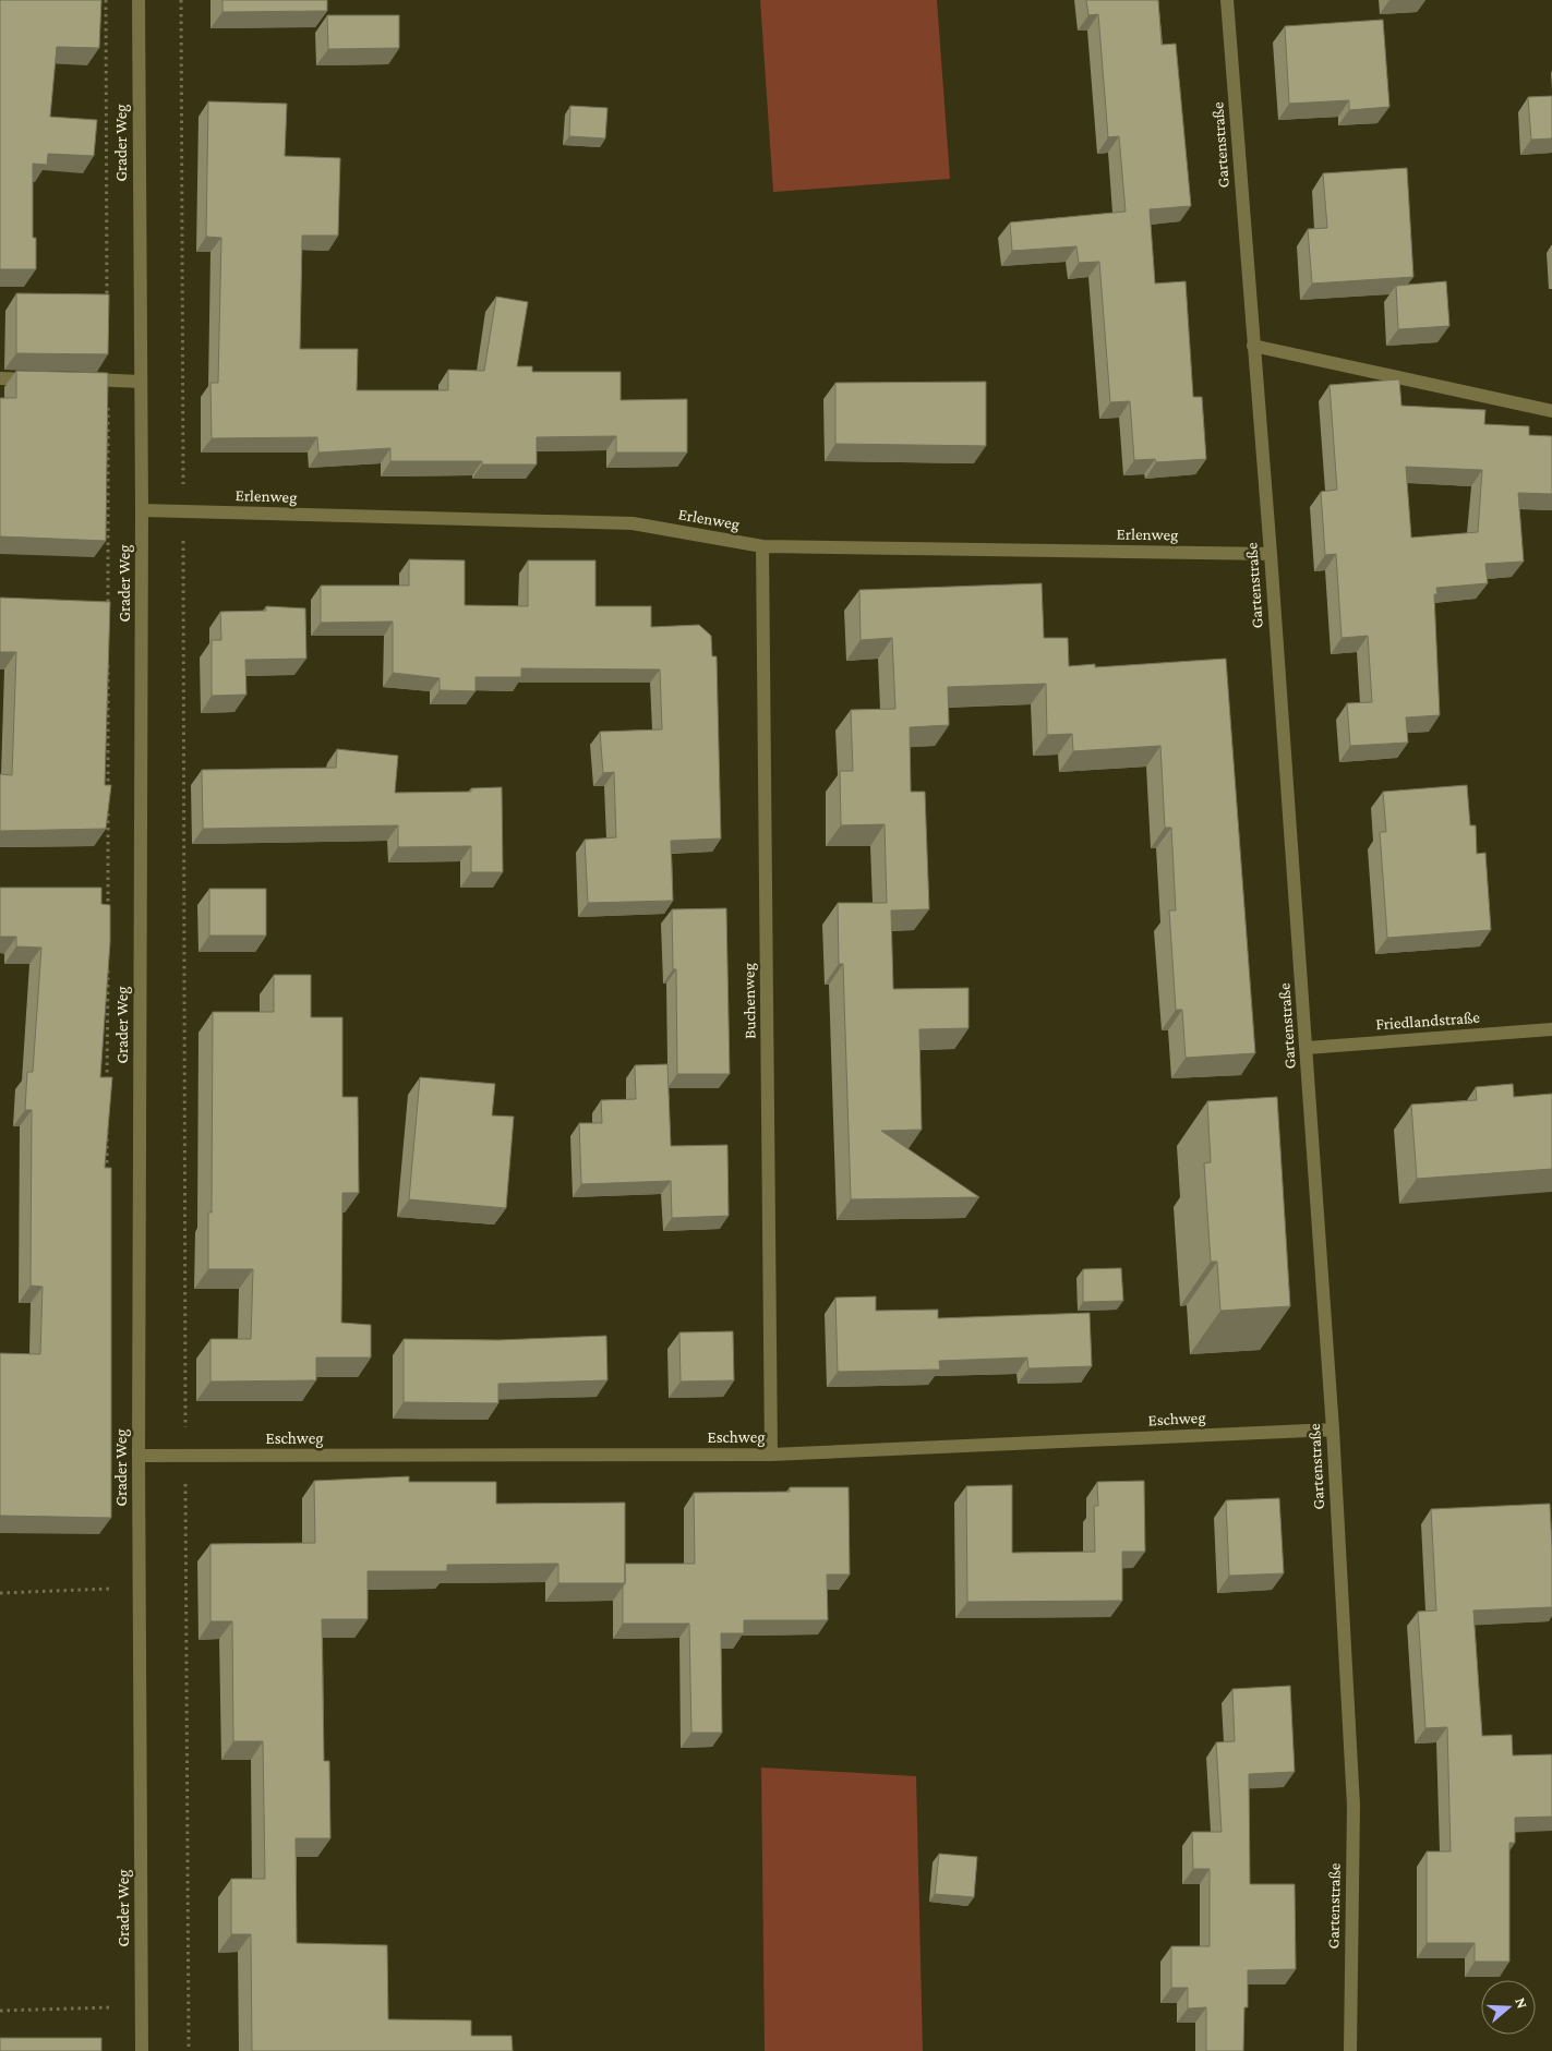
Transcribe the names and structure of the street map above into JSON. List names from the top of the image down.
{
  "streets": {
    "street": [
      "Grader Weg",
      "Gartenstraße",
      "Erlenweg",
      "Buchenweg",
      "Friedlandstraße",
      "Eschweg"
    ]
  },
  "crossings": [
    ["Grader Weg", "Erlenweg"],
    ["Grader Weg", "Eschweg"],
    ["Gartenstraße", "Erlenweg"],
    ["Gartenstraße", "Friedlandstraße"],
    ["Gartenstraße", "Eschweg"],
    ["Erlenweg", "Buchenweg"],
    ["Buchenweg", "Eschweg"]
  ],
  "north": "right"
}
